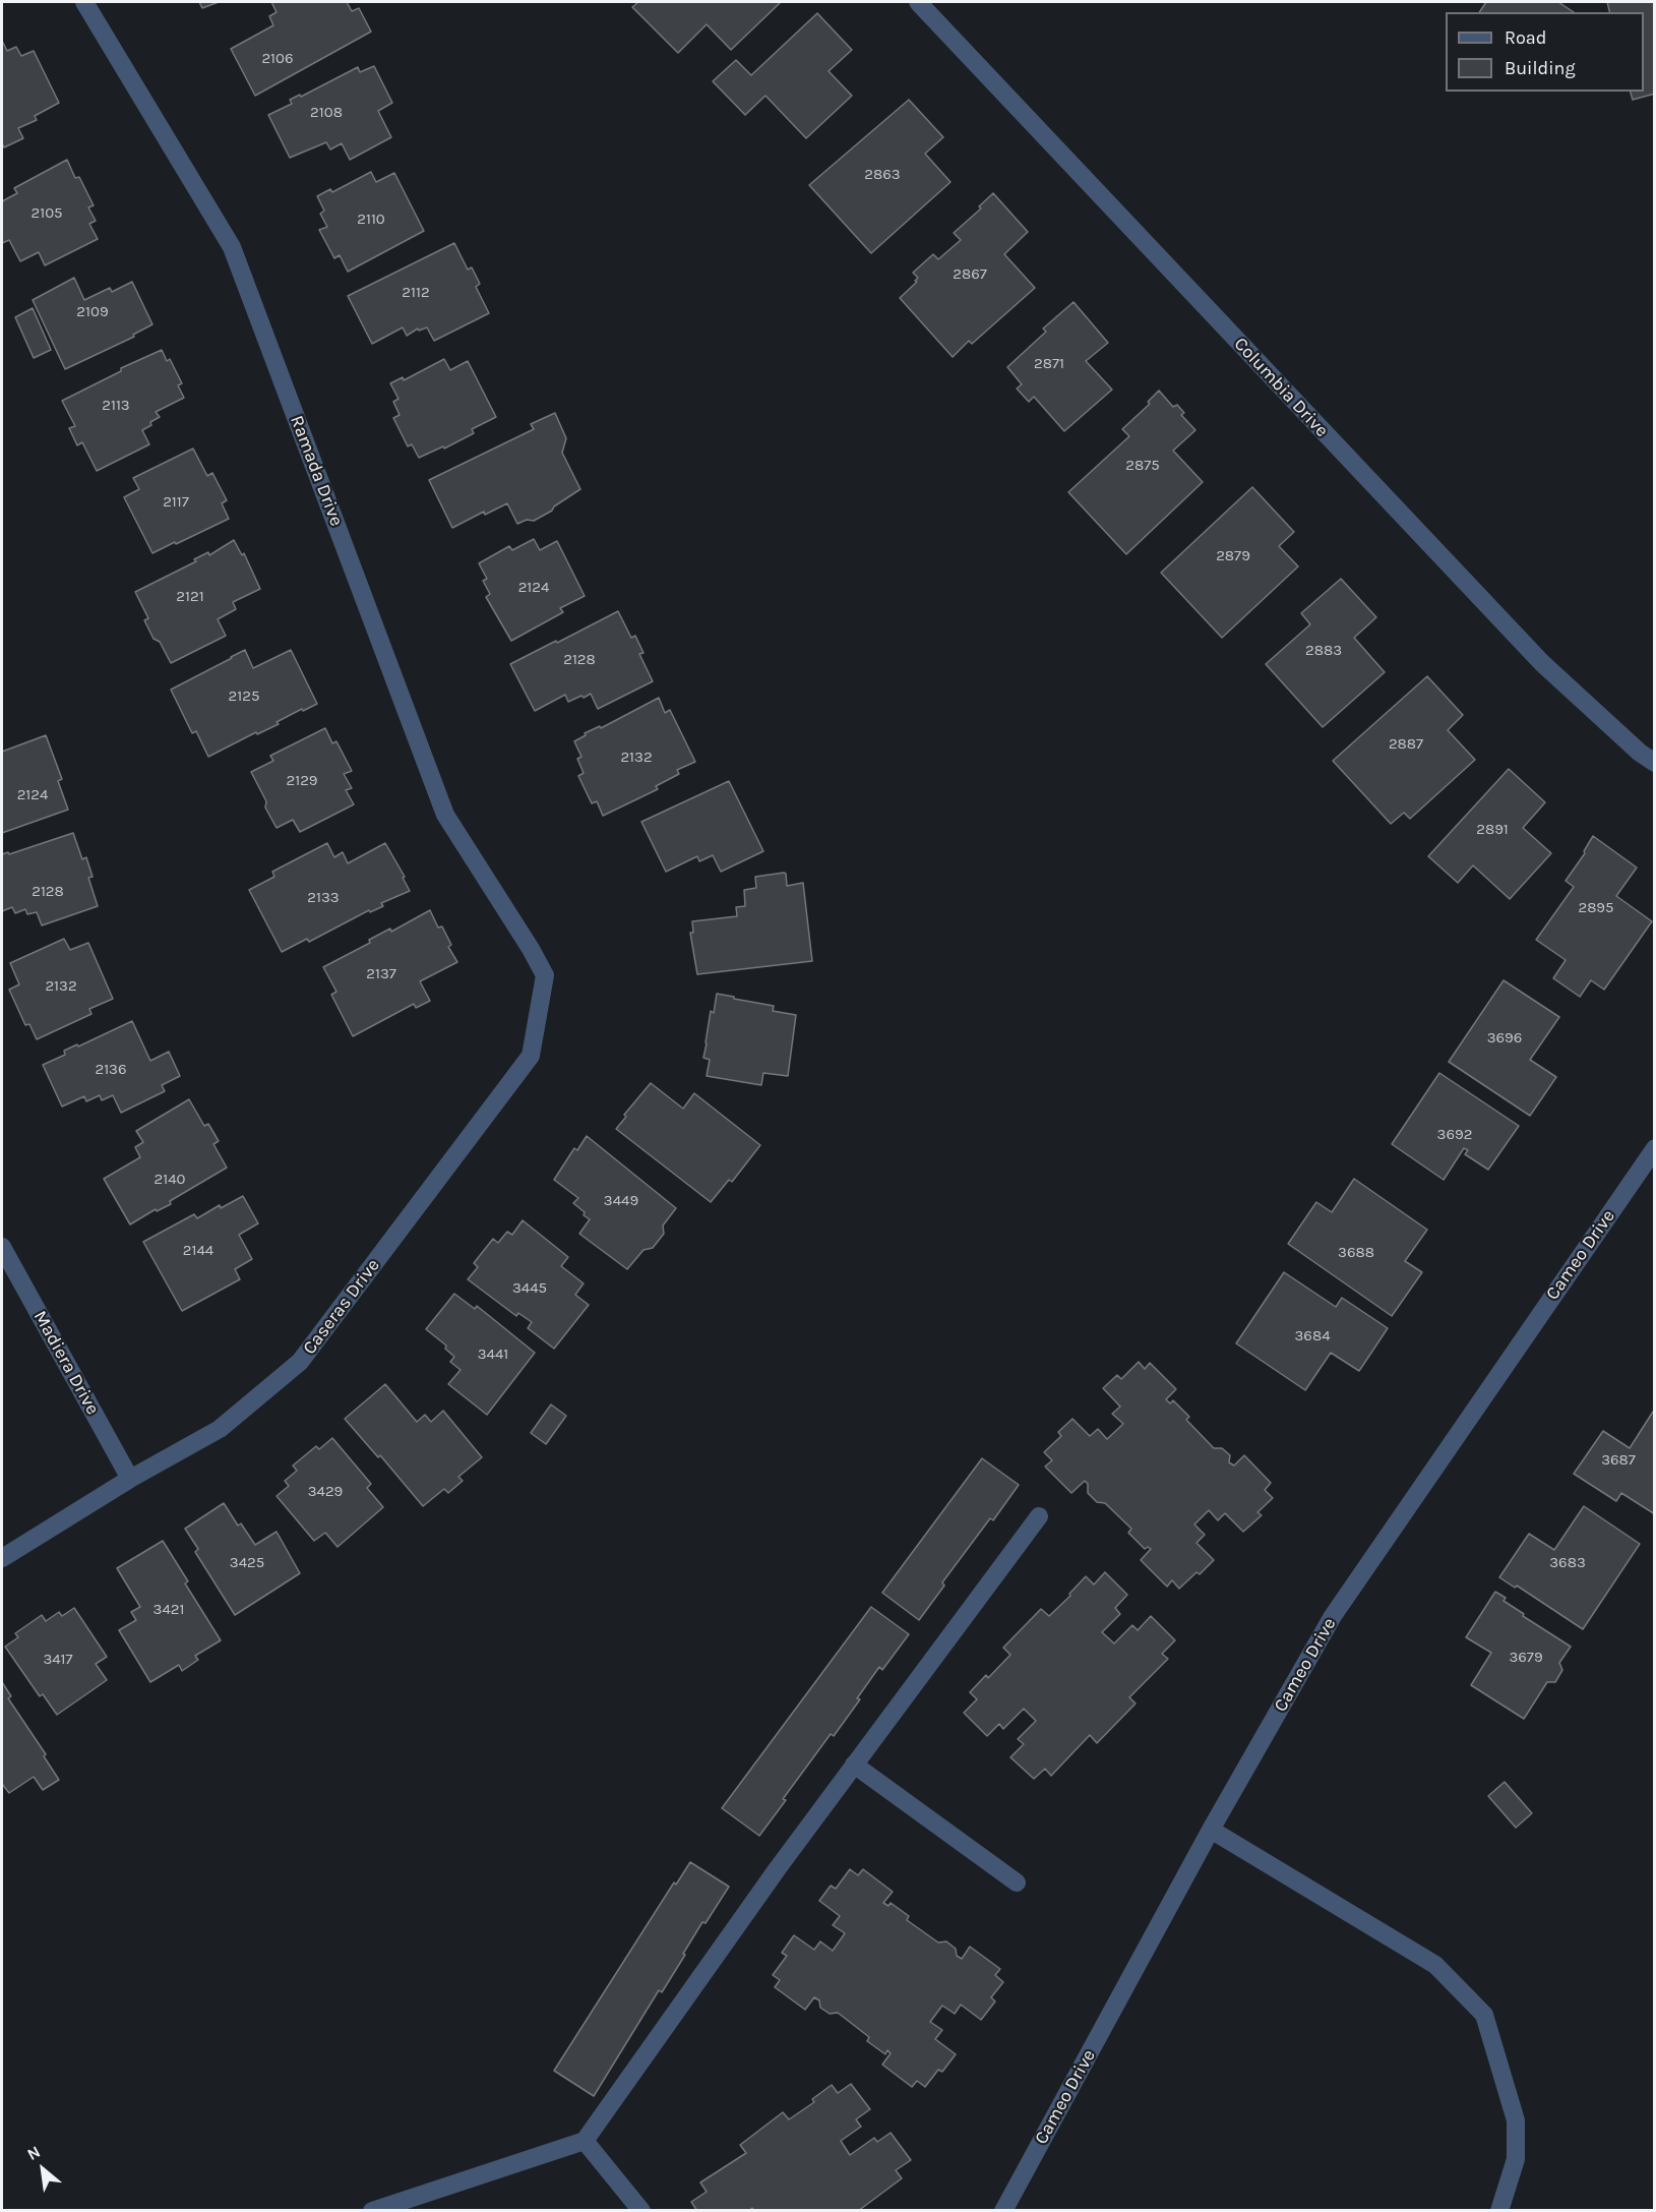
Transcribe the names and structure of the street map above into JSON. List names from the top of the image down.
{
  "streets": {
    "street": [
      "Columbia Drive",
      "Ramada Drive",
      "Cameo Drive",
      "Caseras Drive",
      "Madiera Drive"
    ]
  },
  "crossings": [
    ["Ramada Drive", "Caseras Drive"],
    ["Caseras Drive", "Madiera Drive"]
  ],
  "house_numbers": [
    "2106",
    "2108",
    "2863",
    "2105",
    "2110",
    "2867",
    "2112",
    "2109",
    "2871",
    "2113",
    "2875",
    "2117",
    "2879",
    "2124",
    "2121",
    "2883",
    "2128",
    "2125",
    "2887",
    "2132",
    "2129",
    "2124",
    "2891",
    "2128",
    "2133",
    "2895",
    "2137",
    "2132",
    "3696",
    "2136",
    "3692",
    "2140",
    "3449",
    "2144",
    "3688",
    "3445",
    "3684",
    "3441",
    "3687",
    "3429",
    "3425",
    "3683",
    "3421",
    "3679",
    "3417"
  ],
  "legend": ["Road", "Building"],
  "north": "top left"
}
